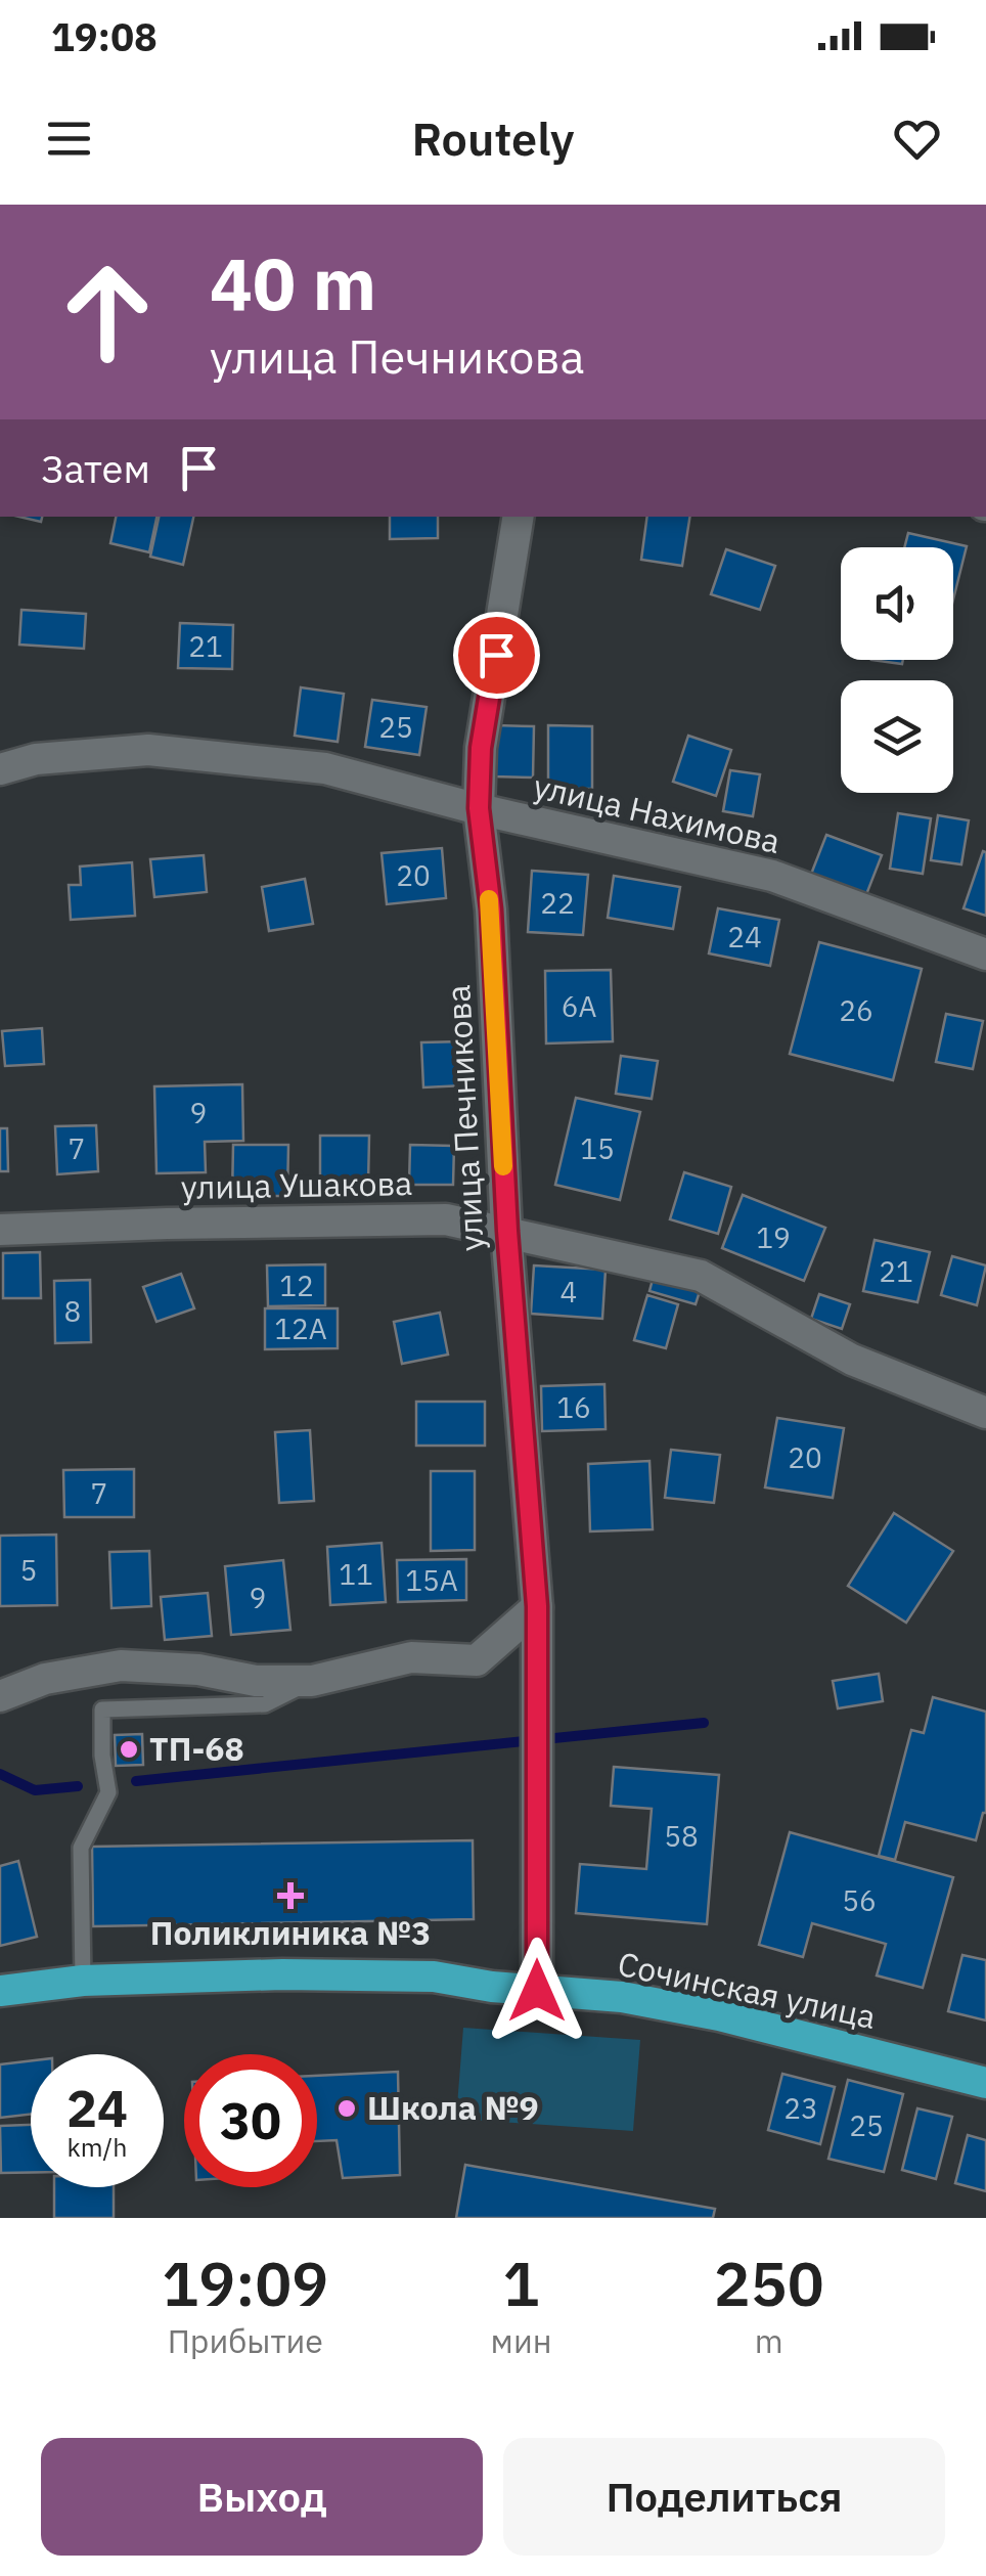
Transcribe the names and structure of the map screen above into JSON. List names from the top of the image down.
{
  "streets": {
    "highway": ["Сочинская улица"],
    "street": ["улица Нахимова", "улица Печникова", "улица Ушакова"]
  },
  "crossings": [
    ["улица Нахимова", "улица Печникова"],
    ["улица Печникова", "улица Ушакова"],
    ["улица Печникова", "Сочинская улица"]
  ],
  "places": {
    "other": ["ТП-68", "Школа №9"],
    "health": ["Поликлиника №3"]
  },
  "house_numbers": [
    "21",
    "25",
    "20",
    "22",
    "24",
    "6А",
    "26",
    "9",
    "7",
    "15",
    "19",
    "21",
    "12",
    "4",
    "8",
    "12А",
    "16",
    "20",
    "7",
    "5",
    "11",
    "15А",
    "9",
    "58",
    "56",
    "23",
    "25"
  ],
  "page": {
    "status": "19:08",
    "header": "Routely",
    "turn": ["40 m", "улица Печникова"],
    "then": "Затем",
    "speed": "24 km/h",
    "limit": "30",
    "eta": [
      "19:09",
      "Прибытие",
      "1",
      "мин",
      "250",
      "m"
    ],
    "buttons": ["Выход", "Поделиться"]
  }
}
